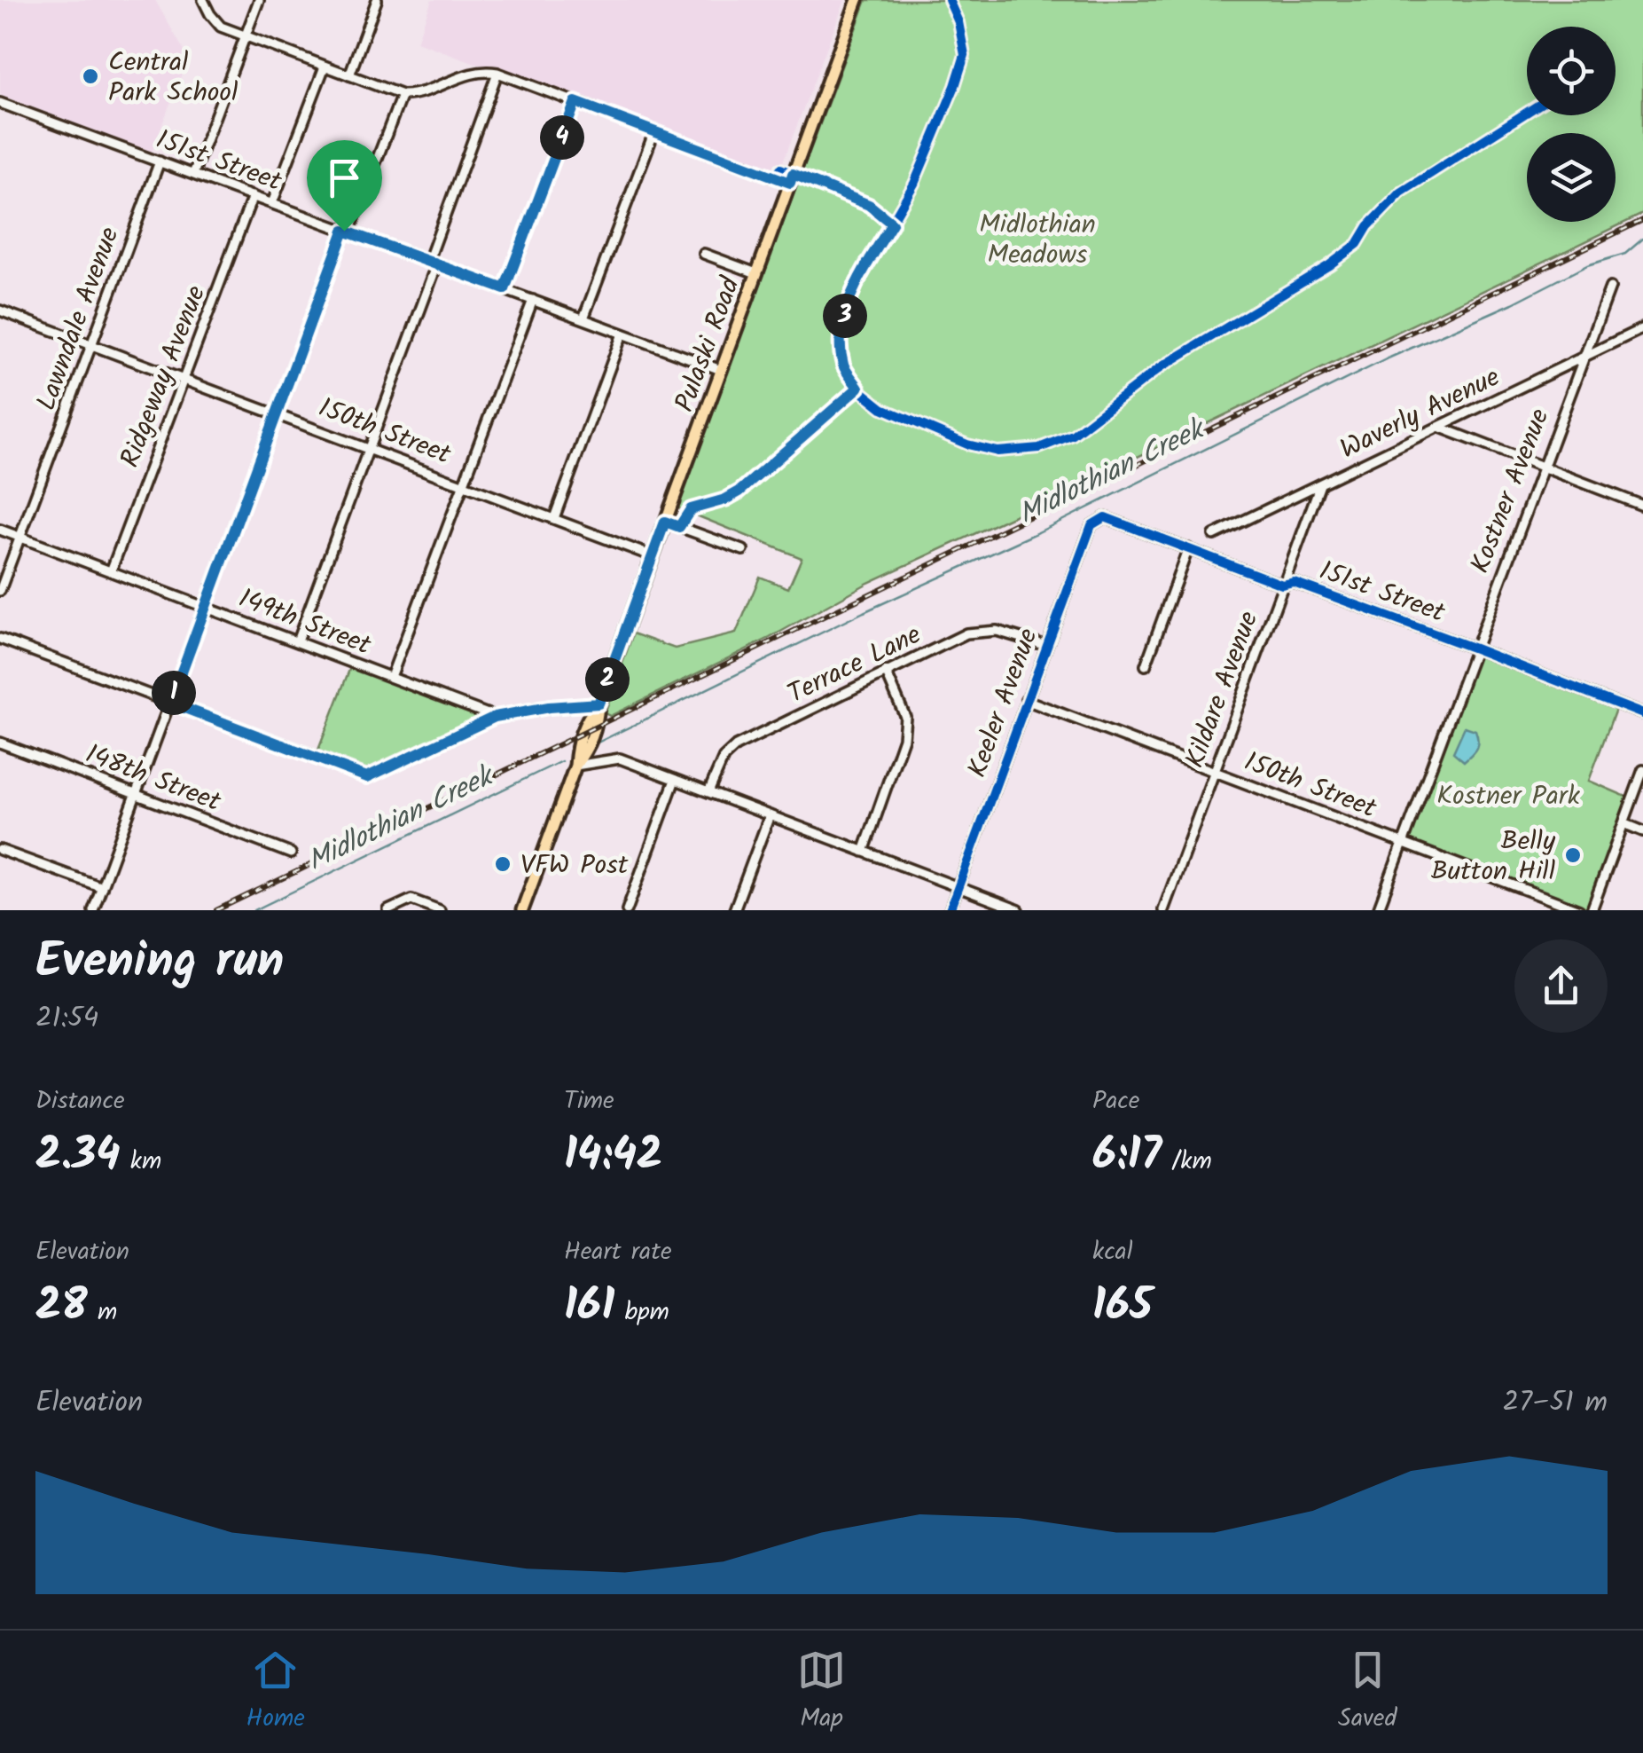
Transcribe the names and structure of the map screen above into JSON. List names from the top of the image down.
{
  "streets": {
    "main road": ["Pulaski Road"],
    "street": [
      "151st Street",
      "Lawndale Avenue",
      "Ridgeway Avenue",
      "Waverly Avenue",
      "150th Street",
      "Kostner Avenue",
      "149th Street",
      "Terrace Lane",
      "Kildare Avenue",
      "Keeler Avenue",
      "148th Street"
    ]
  },
  "crossings": [
    ["151st Street", "Lawndale Avenue"],
    ["151st Street", "Pulaski Road"],
    ["151st Street", "Ridgeway Avenue"],
    ["151st Street", "Kostner Avenue"],
    ["151st Street", "Kildare Avenue"],
    ["151st Street", "Keeler Avenue"],
    ["Lawndale Avenue", "150th Street"],
    ["Lawndale Avenue", "149th Street"],
    ["Pulaski Road", "150th Street"],
    ["Ridgeway Avenue", "150th Street"],
    ["Ridgeway Avenue", "149th Street"],
    ["Waverly Avenue", "Kostner Avenue"],
    ["Waverly Avenue", "Kildare Avenue"],
    ["150th Street", "Kostner Avenue"],
    ["150th Street", "Kildare Avenue"],
    ["150th Street", "Keeler Avenue"],
    ["Terrace Lane", "Keeler Avenue"]
  ],
  "water": ["Midlothian Creek"],
  "parks": ["Midlothian Meadows", "Kostner Park"],
  "places": ["Central Park School", "Belly Button Hill", "VFW Post"],
  "page": {
    "pins": [
      "4",
      "3",
      "2",
      "1"
    ],
    "heading": ["Evening run", "21:54"],
    "stats": [
      ["Distance", "2.34 km"],
      ["Time", "14:42"],
      ["Pace", "6:17 /km"],
      ["Elevation", "28 m"],
      ["Heart rate", "161 bpm"],
      ["kcal", "165"]
    ],
    "chart": ["Elevation", "27–51 m"],
    "tabs": ["Home", "Map", "Saved"]
  }
}
